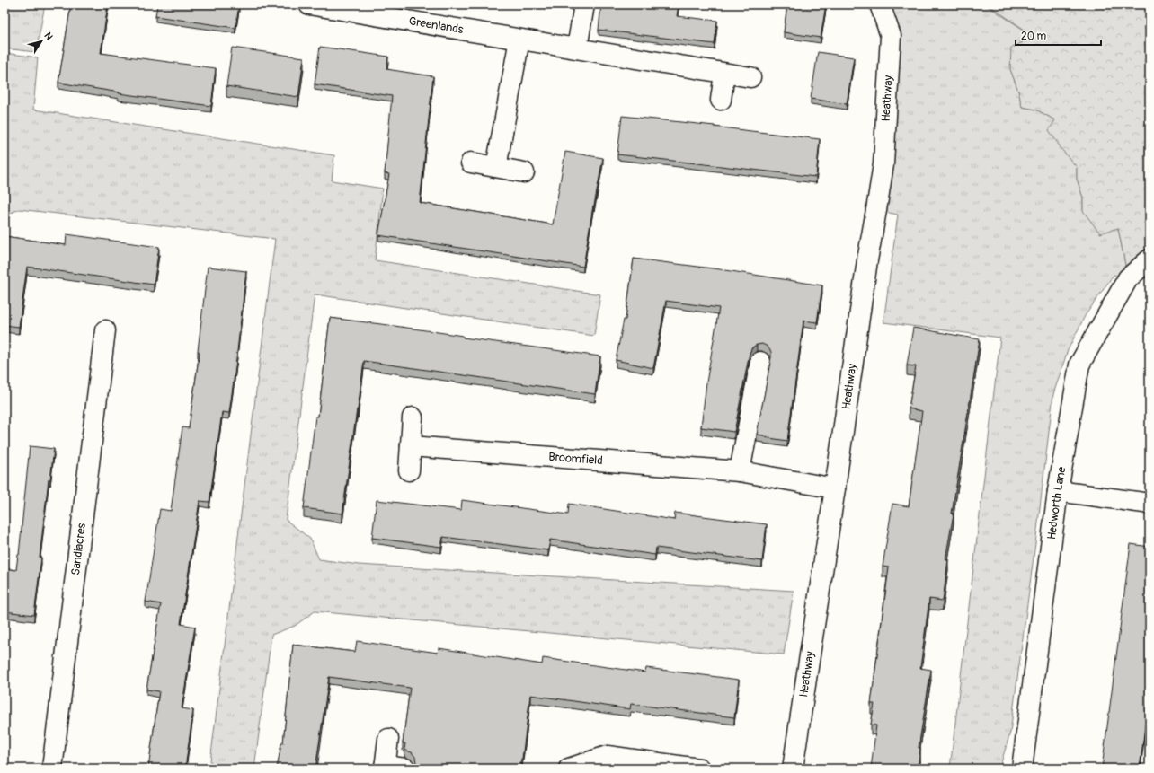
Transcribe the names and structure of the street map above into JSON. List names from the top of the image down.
{
  "streets": {
    "street": [
      "Greenlands",
      "Heathway",
      "Broomfield",
      "Hedworth Lane",
      "Sandiacres"
    ]
  },
  "crossings": [
    ["Heathway", "Broomfield"]
  ],
  "scale_bar": "20 m",
  "north": "top right"
}
